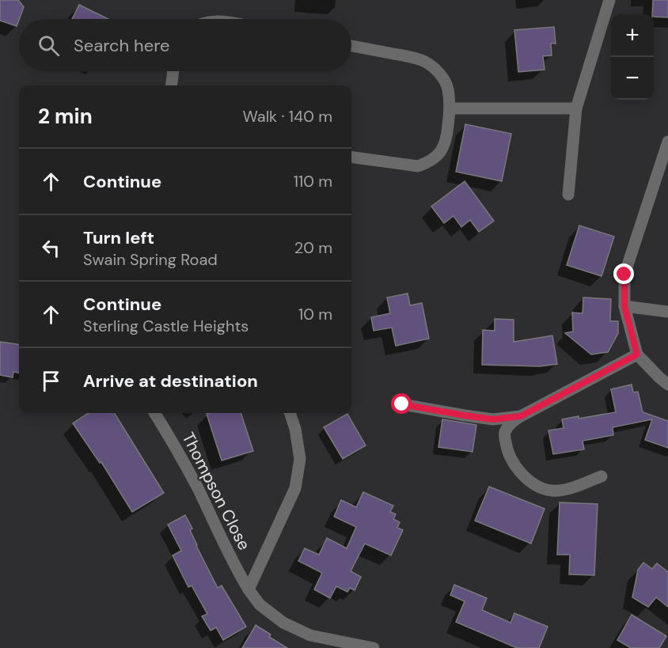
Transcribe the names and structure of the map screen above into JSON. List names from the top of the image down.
{
  "streets": {
    "street": ["Thompson Close"]
  },
  "page": {
    "map_buttons": ["+", "−"],
    "search": "Search here",
    "heading": ["2 min", "Walk · 140 m"],
    "list": [
      ["Continue", "110 m"],
      ["Turn left", "Swain Spring Road", "20 m"],
      ["Continue", "Sterling Castle Heights", "10 m"],
      "Arrive at destination"
    ]
  }
}
